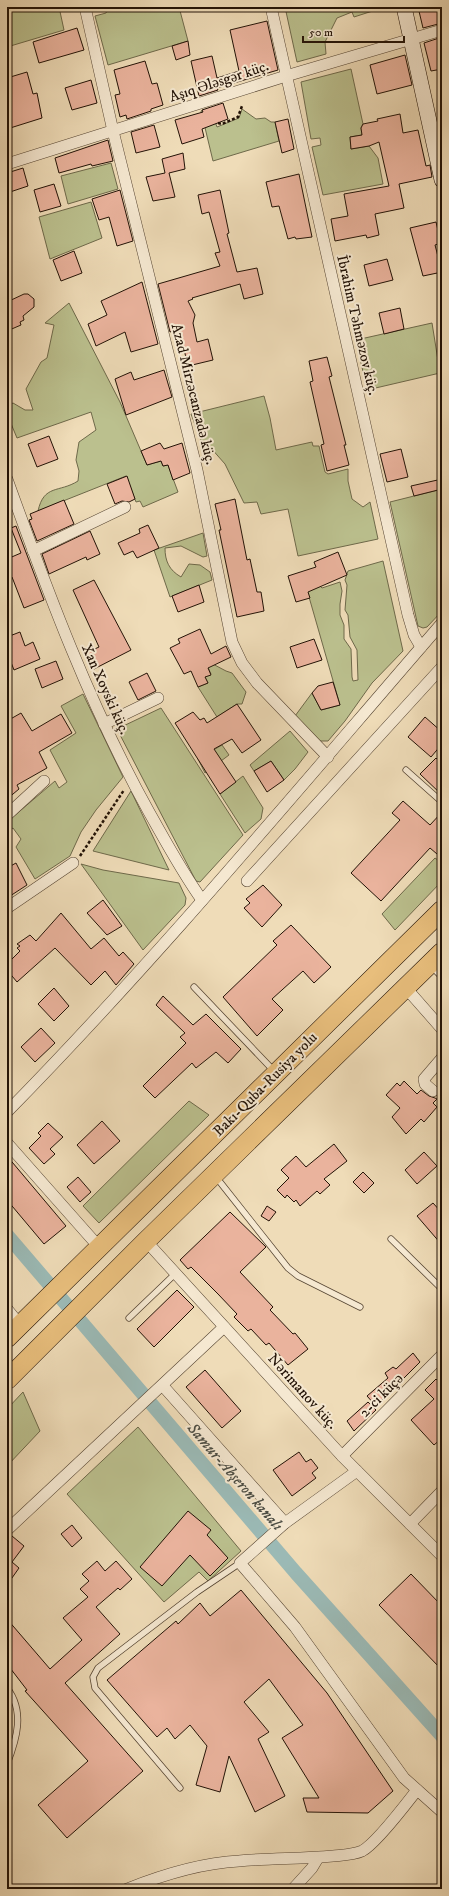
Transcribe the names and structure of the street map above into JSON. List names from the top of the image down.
{
  "streets": {
    "highway": ["Bakı-Quba-Rusiya yolu"],
    "street": [
      "Aşıq Ələsgər küç.",
      "İbrahim Təhməzov küç.",
      "Azad Mirzəcanzadə küç.",
      "Xan Xoyski küç.",
      "Nərimanov küç.",
      "2-ci küçə"
    ]
  },
  "crossings": [
    ["Aşıq Ələsgər küç.", "İbrahim Təhməzov küç."],
    ["Aşıq Ələsgər küç.", "Azad Mirzəcanzadə küç."],
    ["Bakı-Quba-Rusiya yolu", "Nərimanov küç."],
    ["Nərimanov küç.", "2-ci küçə"]
  ],
  "water": ["Samur-Abşeron kanalı"],
  "scale_bar": "50 m"
}
